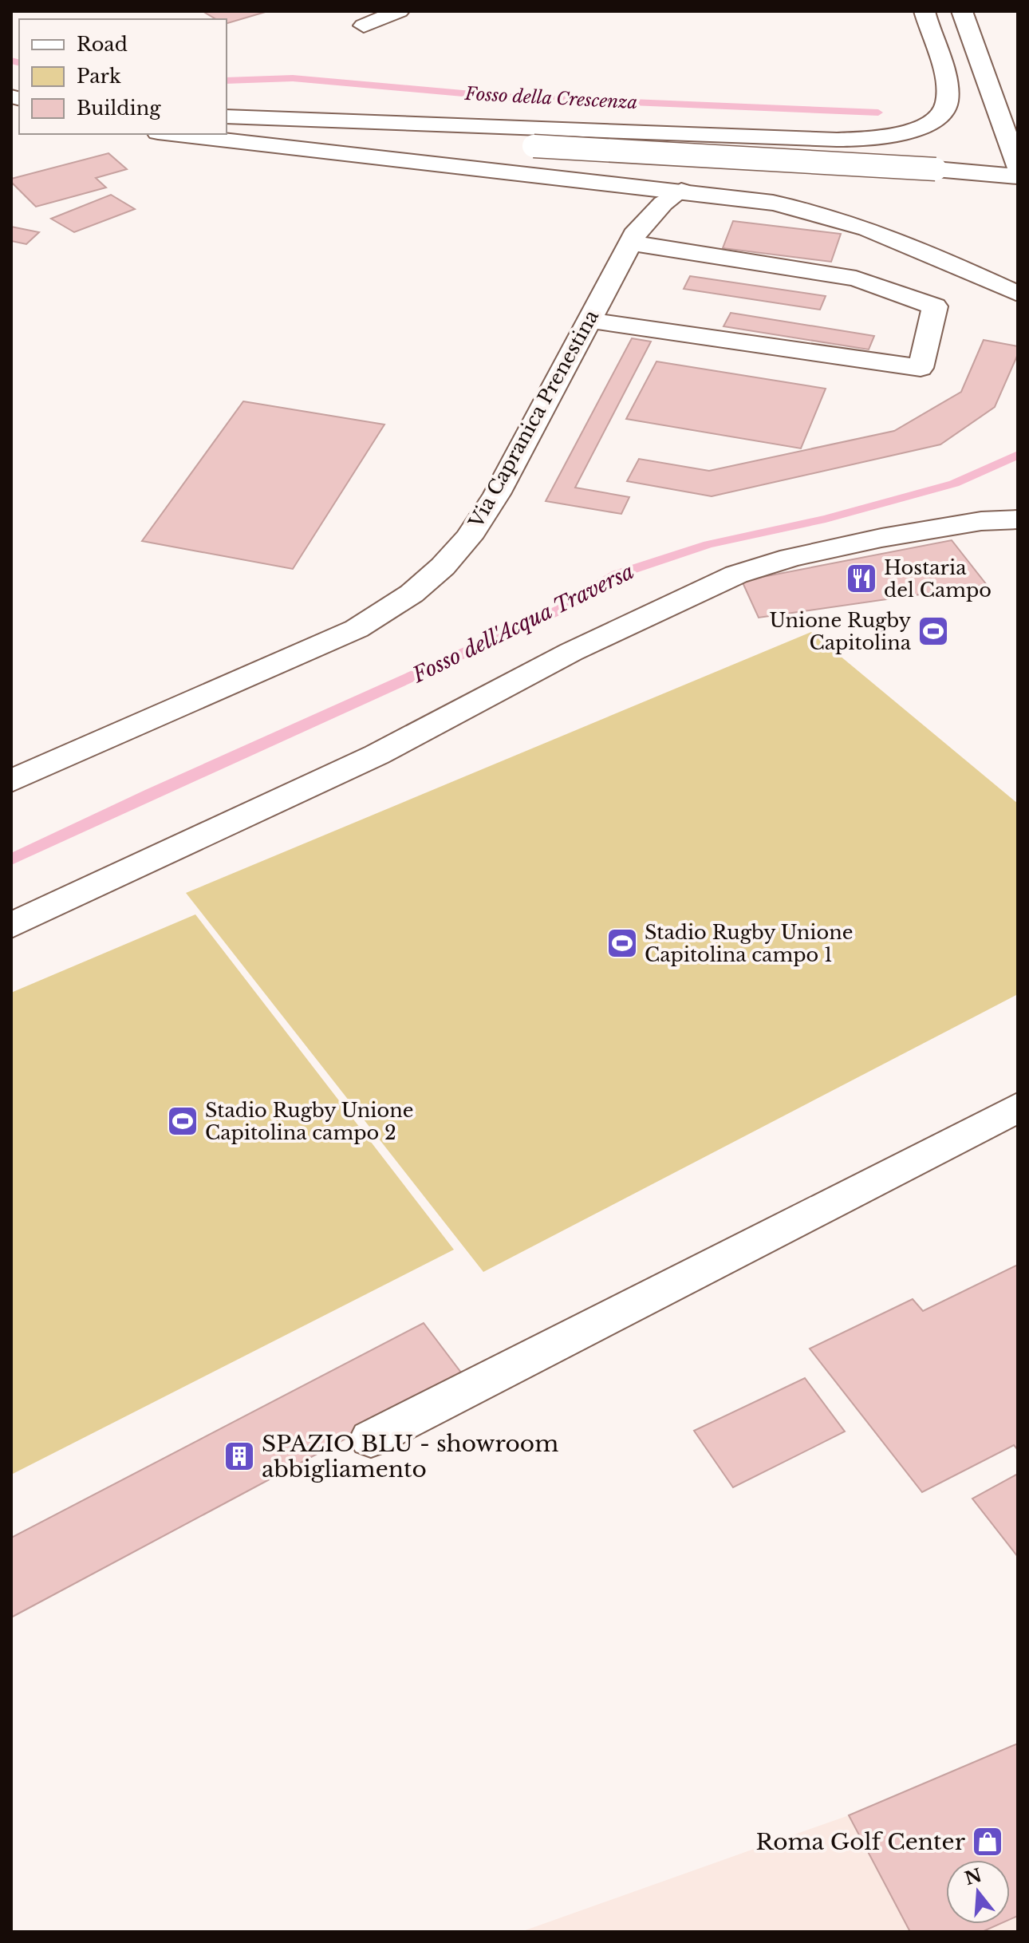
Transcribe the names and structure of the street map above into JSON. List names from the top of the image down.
{
  "streets": {
    "main road": ["Via Capranica Prenestina"]
  },
  "water": ["Fosso della Crescenza", "Fosso dell'Acqua Traversa"],
  "places": {
    "restaurant": ["Hostaria del Campo"],
    "sports": ["Unione Rugby Capitolina", "Stadio Rugby Unione Capitolina campo 1", "Stadio Rugby Unione Capitolina campo 2"],
    "building": ["SPAZIO BLU - showroom abbigliamento"],
    "shop": ["Roma Golf Center"]
  },
  "legend": ["Road", "Park", "Building"],
  "north": "top"
}
